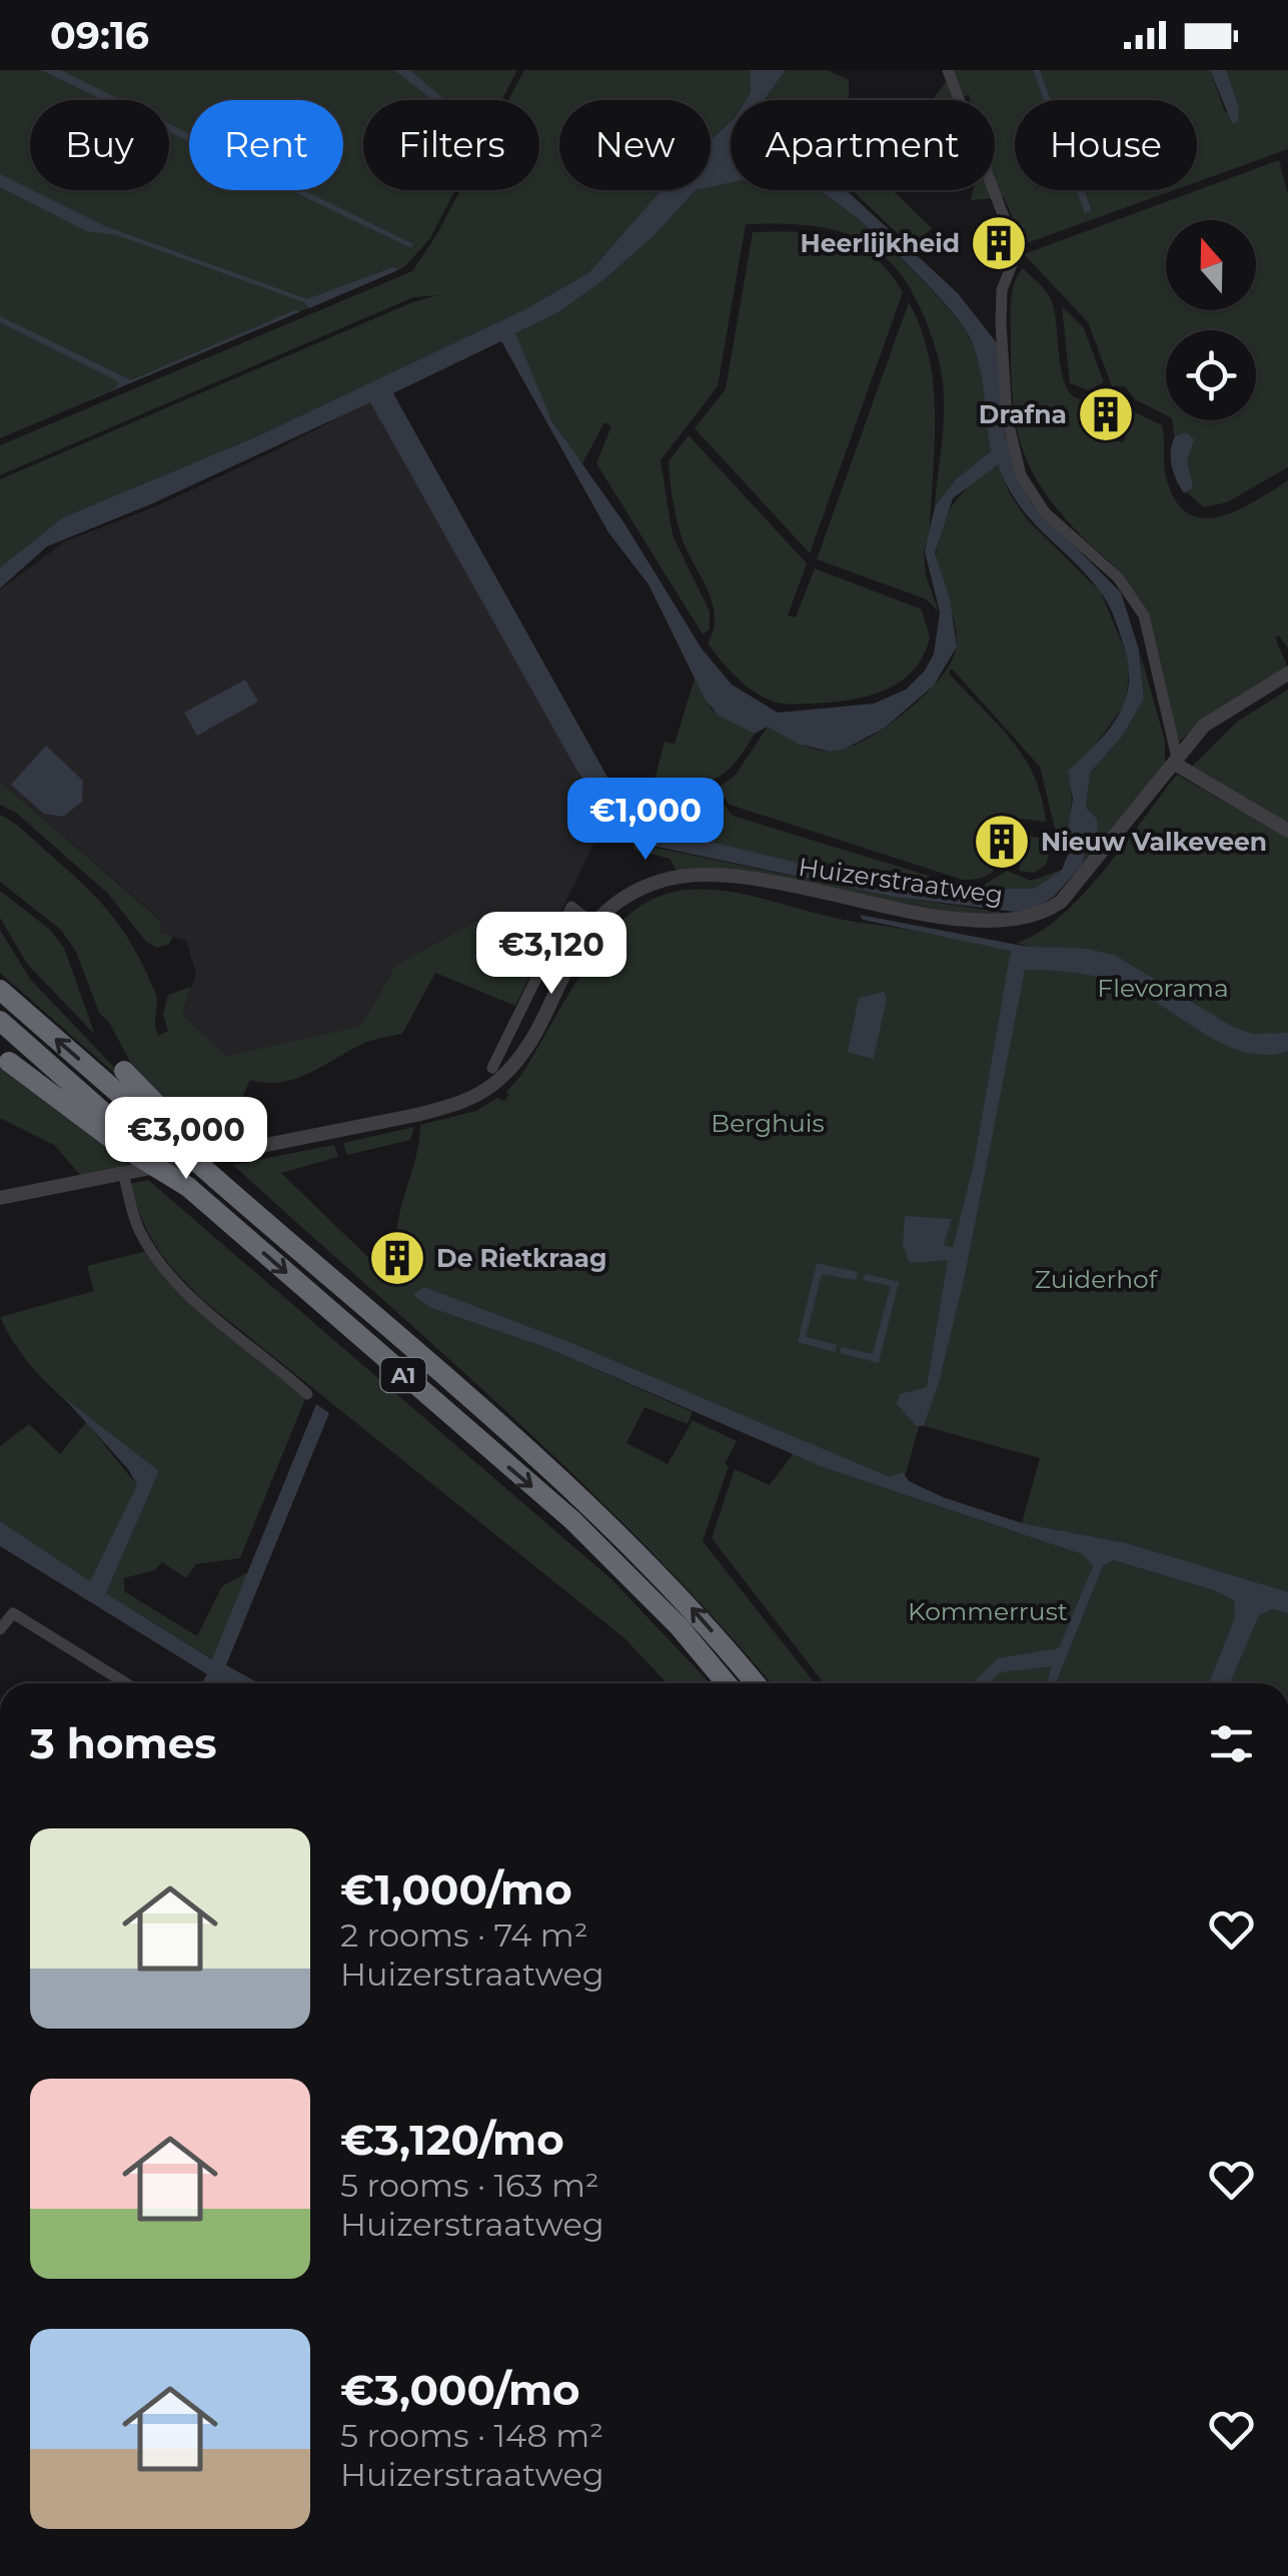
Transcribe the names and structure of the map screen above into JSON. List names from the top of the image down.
{
  "streets": {
    "highway": ["A1"],
    "street": ["Huizerstraatweg"]
  },
  "parks": [
    "Flevorama",
    "Berghuis",
    "Zuiderhof",
    "Kommerrust"
  ],
  "places": {
    "building": [
      "Heerlijkheid",
      "Drafna",
      "Nieuw Valkeveen",
      "De Rietkraag"
    ]
  },
  "north": "top",
  "page": {
    "status": "09:16",
    "chip": [
      "Buy",
      "Rent",
      "Filters",
      "New",
      "Apartment",
      "House"
    ],
    "price": ["€1,000", "€3,120", "€3,000"],
    "heading": "3 homes",
    "list": [
      {
        "name": "€1,000/mo",
        "note": "2 rooms · 74 m² · Huizerstraatweg"
      },
      {
        "name": "€3,120/mo",
        "note": "5 rooms · 163 m² · Huizerstraatweg"
      },
      {
        "name": "€3,000/mo",
        "note": "5 rooms · 148 m² · Huizerstraatweg"
      }
    ]
  }
}
